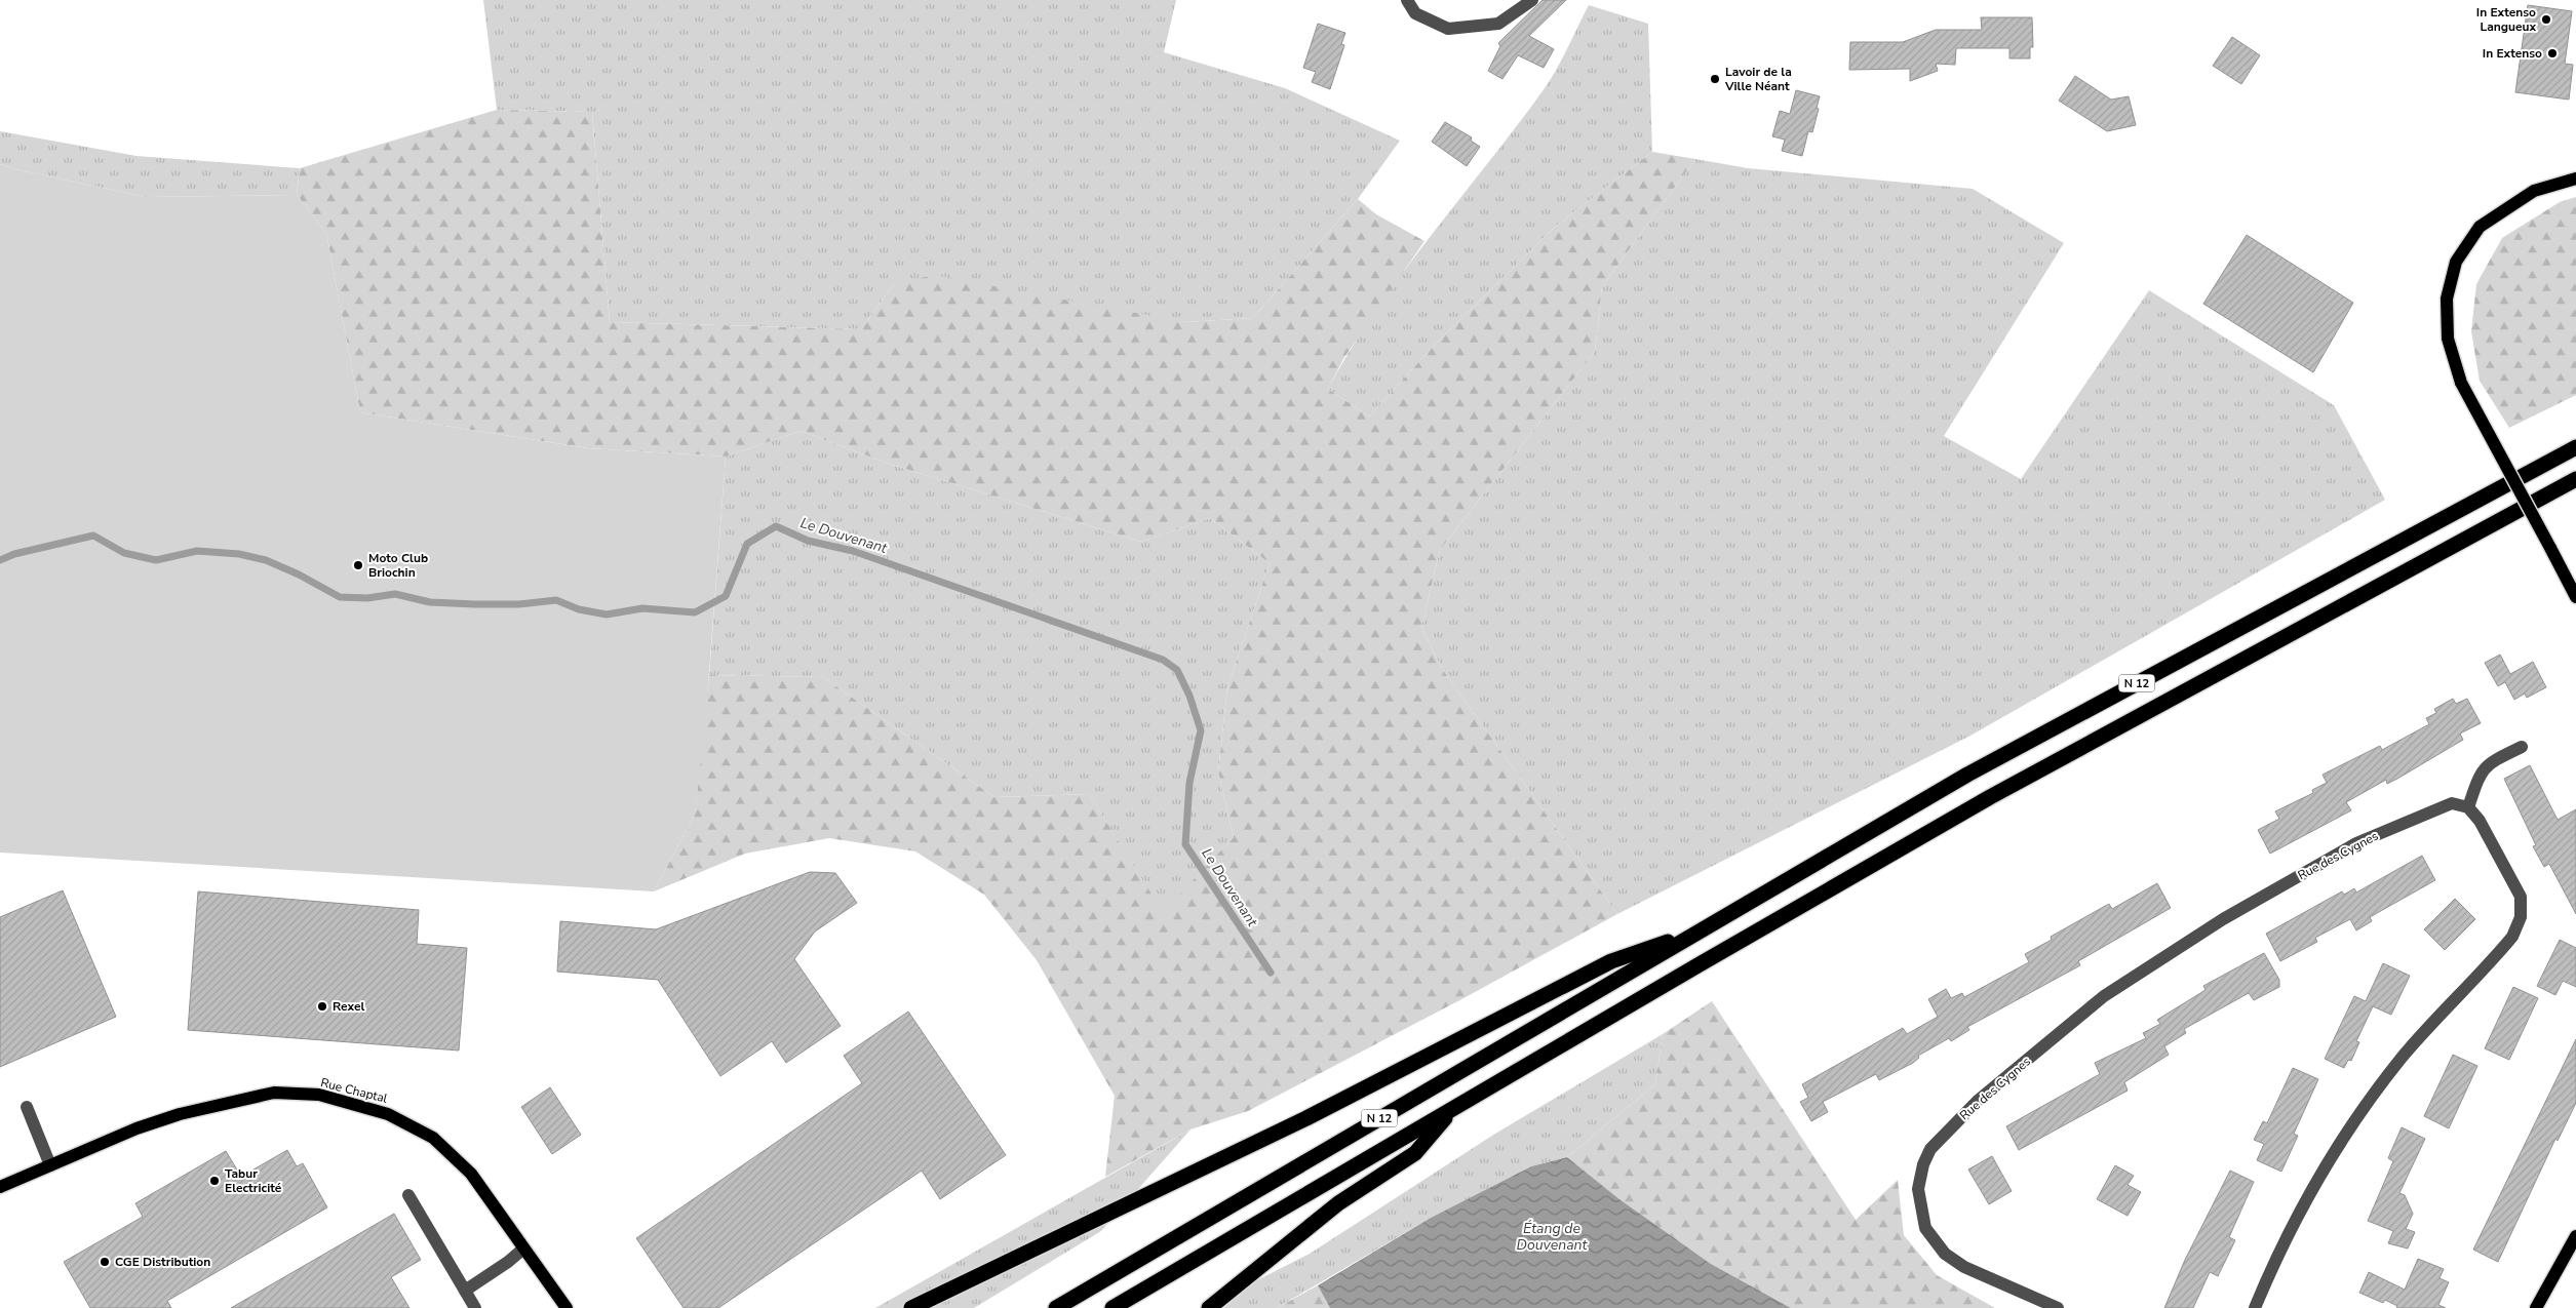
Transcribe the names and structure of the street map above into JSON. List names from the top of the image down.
{
  "streets": {
    "highway": ["N 12"],
    "main road": ["Rue Chaptal"],
    "street": ["Rue des Cygnes"]
  },
  "water": ["Le Douvenant", "Étang de Douvenant"],
  "places": [
    "In Extenso Langueux",
    "In Extenso",
    "Lavoir de la Ville Néant",
    "Moto Club Briochin",
    "Rexel",
    "Tabur Electricité",
    "CGE Distribution"
  ]
}
